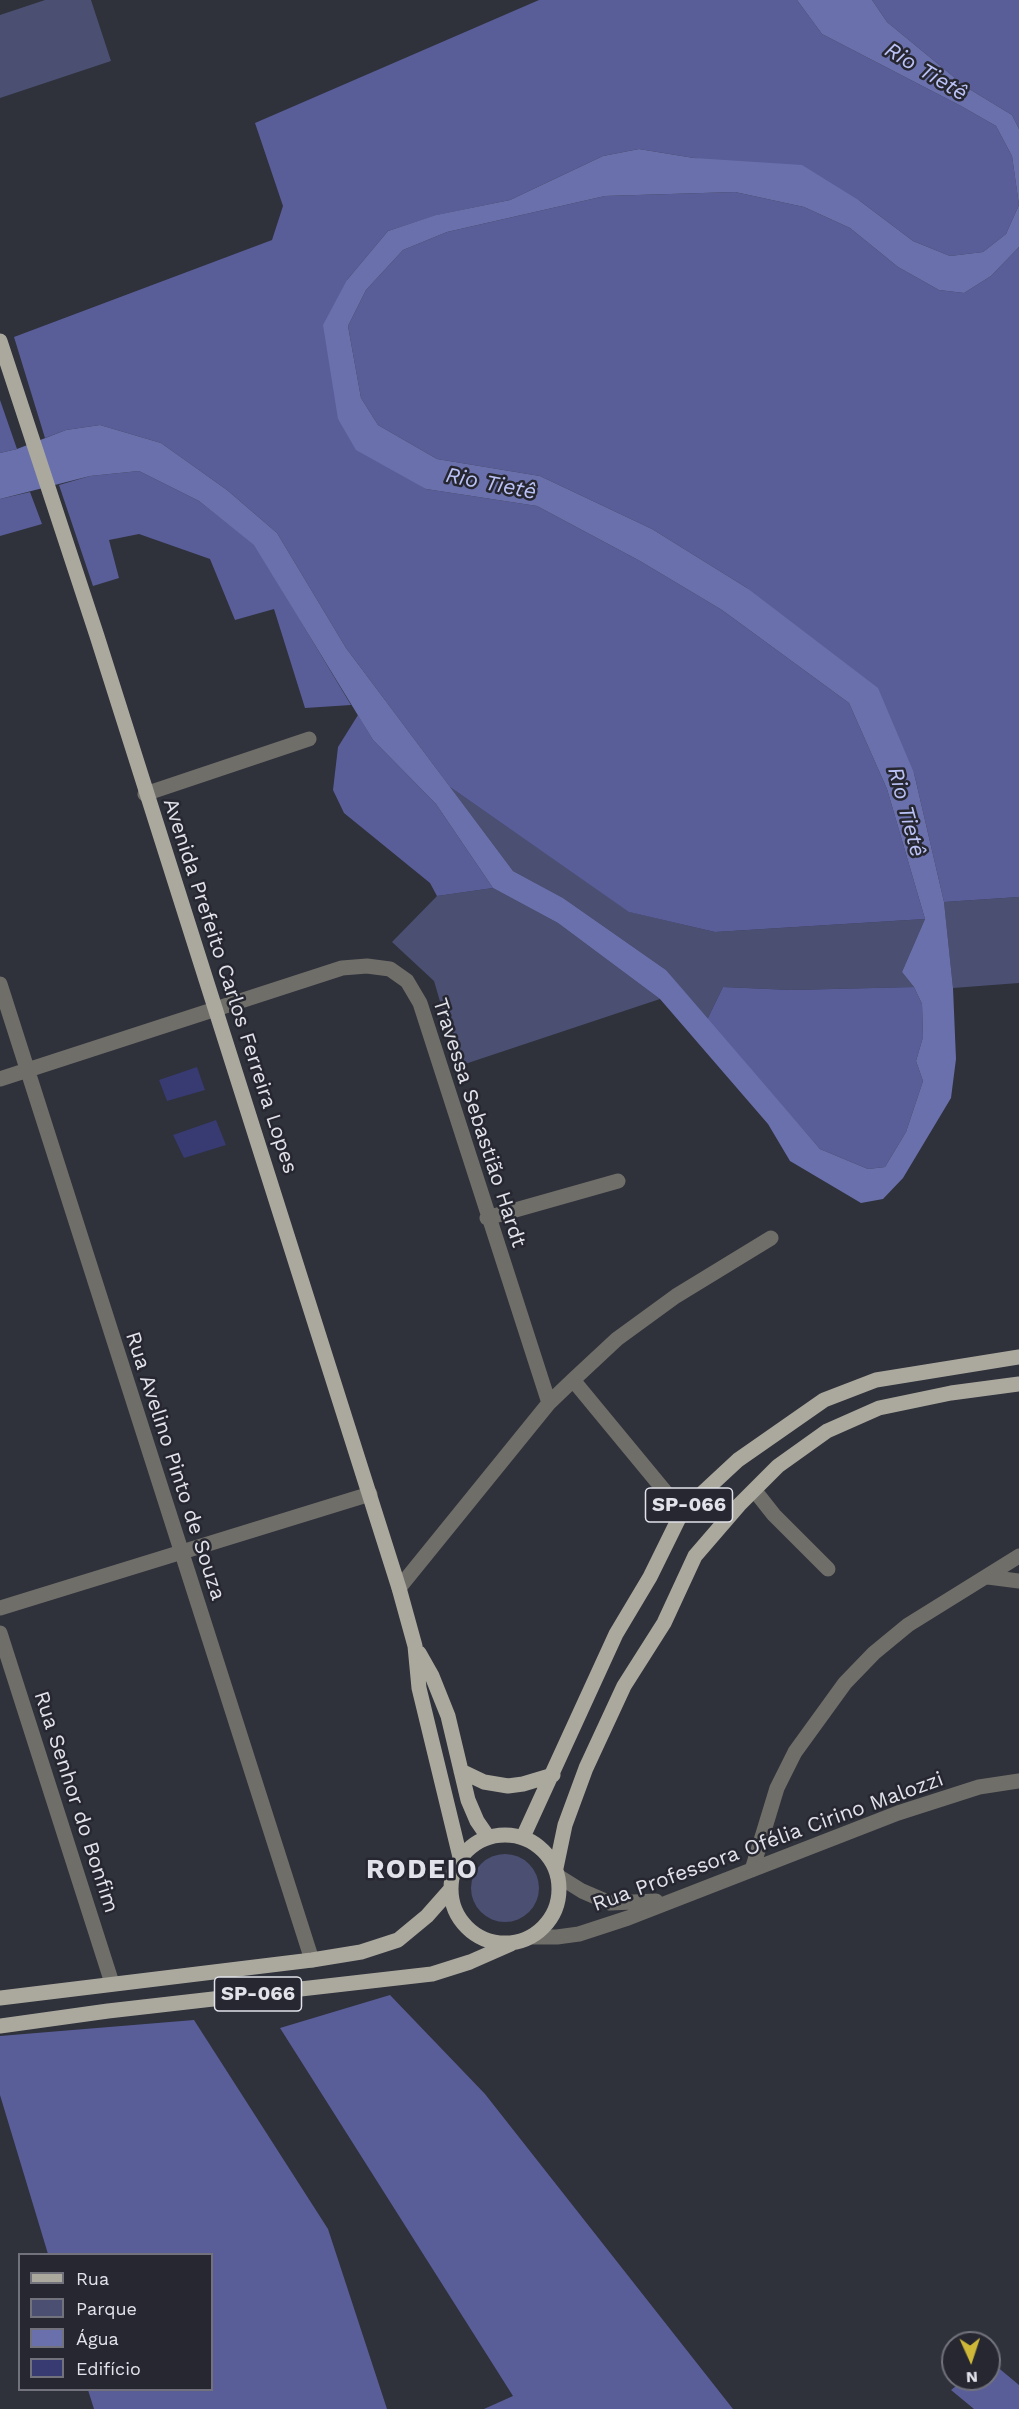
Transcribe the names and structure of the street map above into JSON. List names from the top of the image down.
{
  "streets": {
    "main road": ["Avenida Prefeito Carlos Ferreira Lopes", "SP-066"],
    "street": [
      "Travessa Sebastião Hardt",
      "Rua Avelino Pinto de Souza",
      "Rua Senhor do Bonfim",
      "Rua Professora Ofélia Cirino Malozzi"
    ]
  },
  "crossings": [
    ["Avenida Prefeito Carlos Ferreira Lopes", "Travessa Sebastião Hardt"],
    ["Avenida Prefeito Carlos Ferreira Lopes", "SP-066"],
    ["Avenida Prefeito Carlos Ferreira Lopes", "Rua Professora Ofélia Cirino Malozzi"],
    ["Travessa Sebastião Hardt", "Rua Avelino Pinto de Souza"],
    ["Rua Avelino Pinto de Souza", "SP-066"],
    ["SP-066", "Rua Senhor do Bonfim"],
    ["SP-066", "Rua Professora Ofélia Cirino Malozzi"]
  ],
  "districts": ["RODEIO"],
  "water": ["Rio Tietê"],
  "legend": [
    "Rua",
    "Parque",
    "Água",
    "Edifício"
  ],
  "north": "bottom"
}
